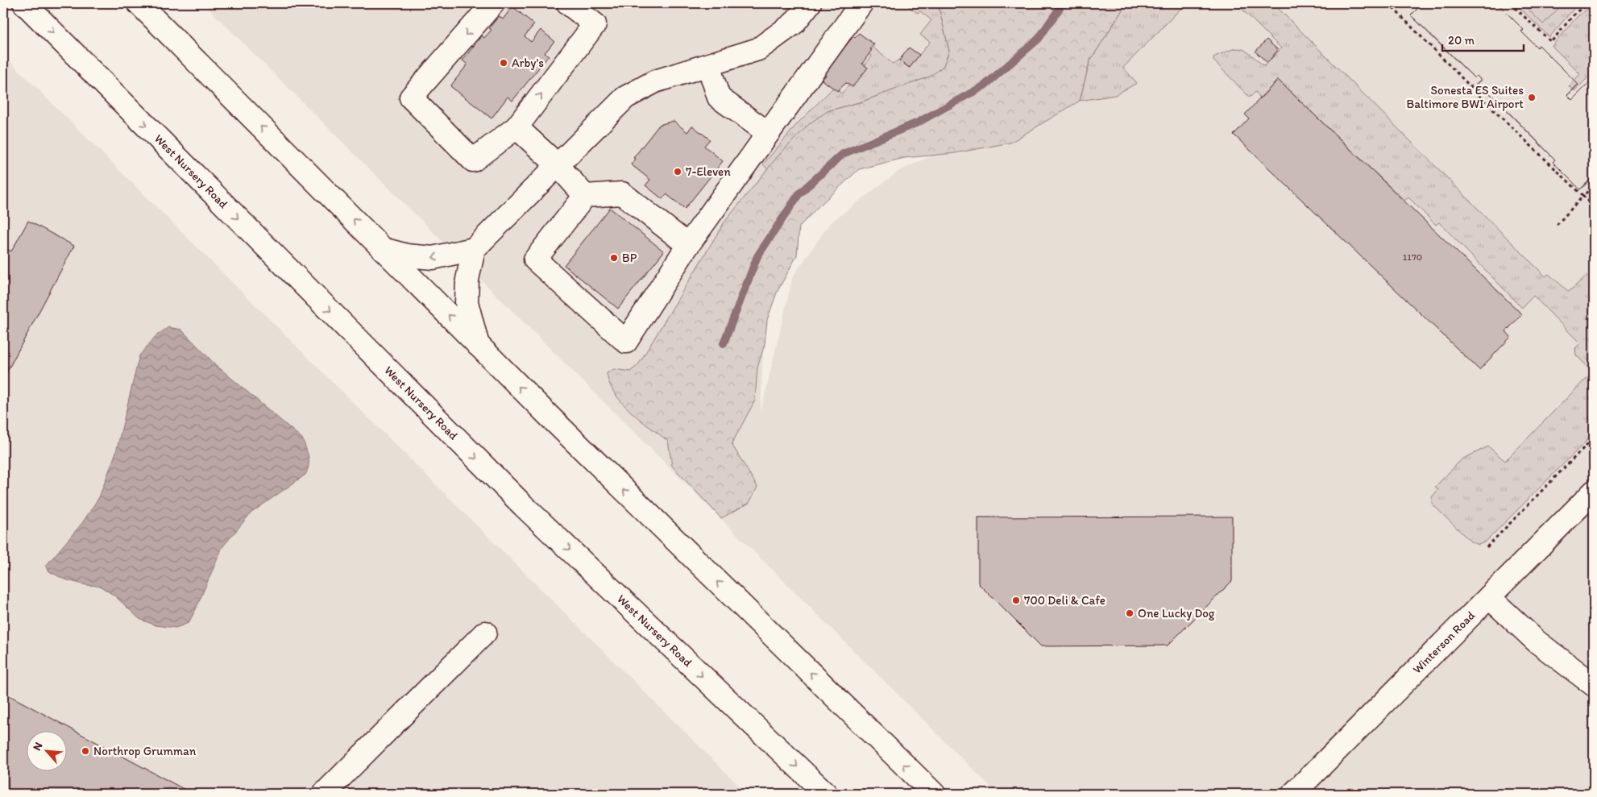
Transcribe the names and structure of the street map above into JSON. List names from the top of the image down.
{
  "streets": {
    "main road": ["West Nursery Road", "Winterson Road"]
  },
  "places": [
    "Arby's",
    "Sonesta ES Suites Baltimore BWI Airport",
    "7-Eleven",
    "BP",
    "700 Deli & Cafe",
    "One Lucky Dog",
    "Northrop Grumman"
  ],
  "house_numbers": ["1170"],
  "scale_bar": "20 m",
  "north": "top left"
}
